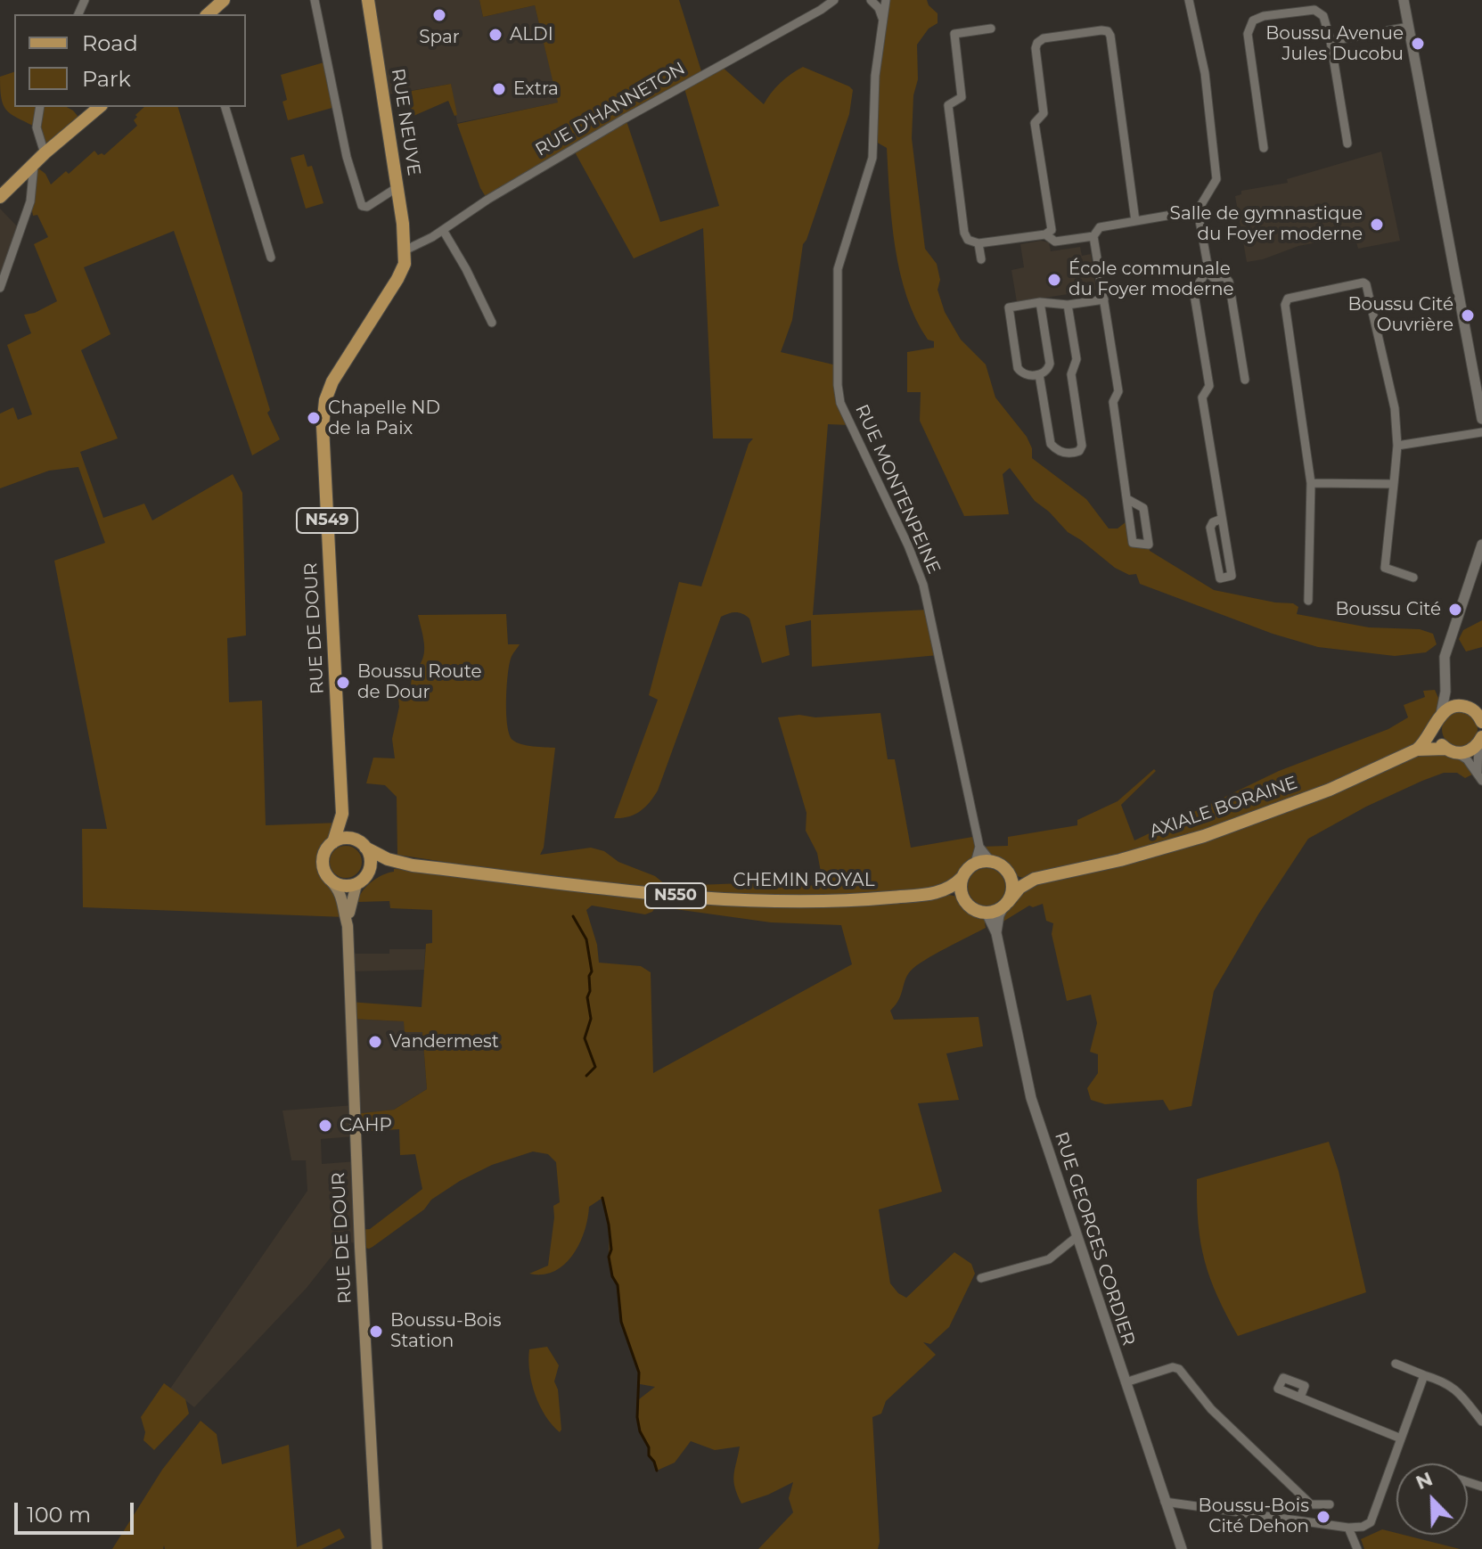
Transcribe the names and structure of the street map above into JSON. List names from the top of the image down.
{
  "streets": {
    "main road": [
      "RUE NEUVE",
      "N549",
      "RUE DE DOUR",
      "AXIALE BORAINE",
      "CHEMIN ROYAL",
      "N550"
    ],
    "street": ["RUE D'HANNETON", "RUE MONTENPEINE", "RUE GEORGES CORDIER"]
  },
  "crossings": [
    ["RUE D'HANNETON", "RUE NEUVE"],
    ["RUE D'HANNETON", "RUE DE DOUR"],
    ["RUE NEUVE", "RUE DE DOUR"],
    ["RUE MONTENPEINE", "AXIALE BORAINE"],
    ["RUE MONTENPEINE", "CHEMIN ROYAL"],
    ["RUE MONTENPEINE", "RUE GEORGES CORDIER"],
    ["RUE DE DOUR", "CHEMIN ROYAL"],
    ["AXIALE BORAINE", "CHEMIN ROYAL"],
    ["AXIALE BORAINE", "RUE GEORGES CORDIER"],
    ["CHEMIN ROYAL", "RUE GEORGES CORDIER"]
  ],
  "places": [
    "Spar",
    "ALDI",
    "Boussu Avenue Jules Ducobu",
    "Extra",
    "Salle de gymnastique du Foyer moderne",
    "École communale du Foyer moderne",
    "Boussu Cité Ouvrière",
    "Chapelle ND de la Paix",
    "Boussu Cité",
    "Boussu Route de Dour",
    "Vandermest",
    "CAHP",
    "Boussu-Bois Station",
    "Boussu-Bois Cité Dehon"
  ],
  "legend": ["Road", "Park"],
  "scale_bar": "100 m",
  "north": "top left"
}
